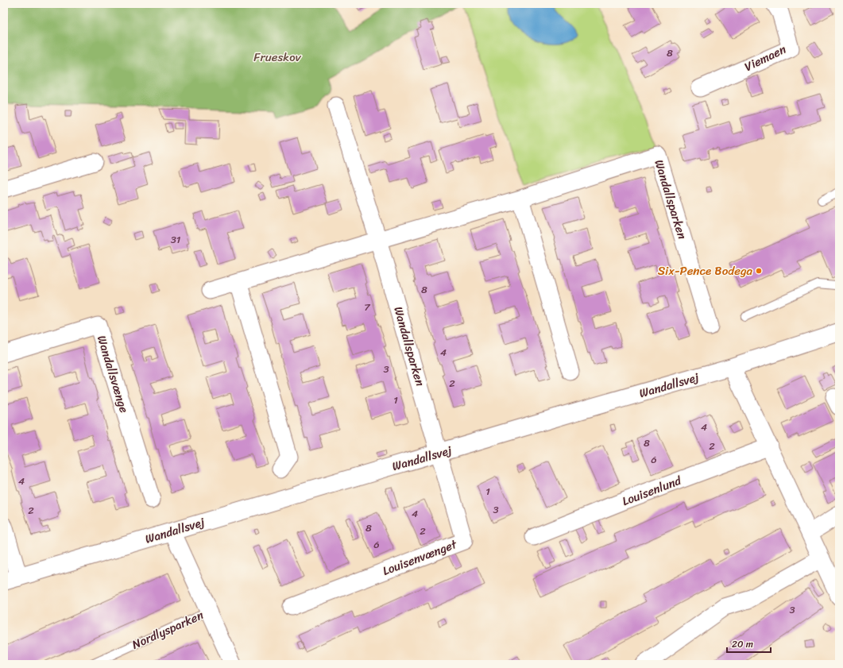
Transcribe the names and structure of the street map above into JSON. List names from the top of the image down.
{
  "streets": {
    "street": [
      "Viemaen",
      "Wandallsparken",
      "Wandallsvænge",
      "Wandallsvej",
      "Louisenlund",
      "Louisenvænget",
      "Nordlysparken"
    ]
  },
  "crossings": [
    ["Wandallsparken", "Wandallsvej"],
    ["Wandallsparken", "Louisenvænget"],
    ["Wandallsvej", "Louisenvænget"],
    ["Wandallsvej", "Nordlysparken"]
  ],
  "parks": ["Frueskov"],
  "places": ["Six-Pence Bodega"],
  "house_numbers": [
    "8",
    "31",
    "8",
    "7",
    "4",
    "3",
    "2",
    "1",
    "4",
    "8",
    "2",
    "6",
    "4",
    "1",
    "3",
    "2",
    "4",
    "8",
    "2",
    "6",
    "3"
  ],
  "scale_bar": "20 m"
}
